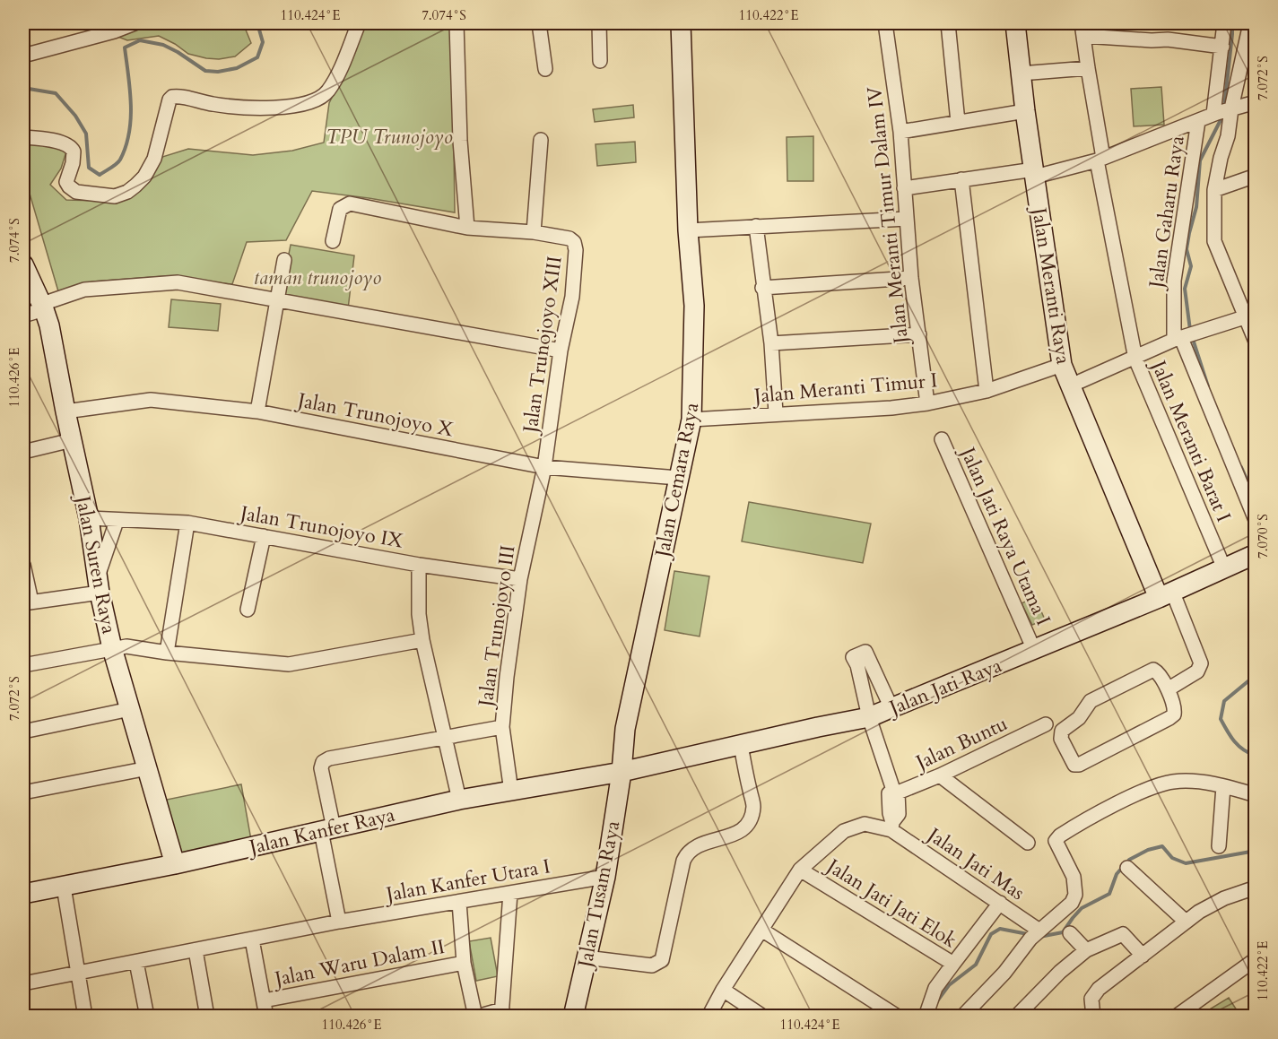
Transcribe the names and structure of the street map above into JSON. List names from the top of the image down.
{
  "streets": {
    "street": [
      "Jalan Gaharu Raya",
      "Jalan Meranti Timur Dalam IV",
      "Jalan Meranti Raya",
      "Jalan Trunojoyo XIII",
      "Jalan Meranti Timur I",
      "Jalan Trunojoyo X",
      "Jalan Meranti Barat I",
      "Jalan Cemara Raya",
      "Jalan Trunojoyo IX",
      "Jalan Jati Raya Utama I",
      "Jalan Suren Raya",
      "Jalan Trunojoyo III",
      "Jalan Jati Raya",
      "Jalan Buntu",
      "Jalan Kanfer Raya",
      "Jalan Jati Mas",
      "Jalan Kanfer Utara I",
      "Jalan Tusam Raya",
      "Jalan Jati Jati Elok",
      "Jalan Waru Dalam II"
    ]
  },
  "crossings": [
    ["Jalan Gaharu Raya", "Jalan Meranti Timur Dalam IV"],
    ["Jalan Gaharu Raya", "Jalan Meranti Raya"],
    ["Jalan Gaharu Raya", "Jalan Meranti Barat I"],
    ["Jalan Meranti Timur Dalam IV", "Jalan Meranti Timur I"],
    ["Jalan Meranti Raya", "Jalan Meranti Timur I"],
    ["Jalan Meranti Raya", "Jalan Meranti Barat I"],
    ["Jalan Meranti Raya", "Jalan Jati Raya"],
    ["Jalan Trunojoyo XIII", "Jalan Trunojoyo X"],
    ["Jalan Trunojoyo XIII", "Jalan Trunojoyo III"],
    ["Jalan Meranti Timur I", "Jalan Cemara Raya"],
    ["Jalan Trunojoyo X", "Jalan Cemara Raya"],
    ["Jalan Trunojoyo X", "Jalan Suren Raya"],
    ["Jalan Trunojoyo X", "Jalan Trunojoyo III"],
    ["Jalan Meranti Barat I", "Jalan Jati Raya"],
    ["Jalan Cemara Raya", "Jalan Jati Raya"],
    ["Jalan Cemara Raya", "Jalan Kanfer Raya"],
    ["Jalan Cemara Raya", "Jalan Tusam Raya"],
    ["Jalan Trunojoyo IX", "Jalan Suren Raya"],
    ["Jalan Trunojoyo IX", "Jalan Trunojoyo III"],
    ["Jalan Jati Raya Utama I", "Jalan Jati Raya"],
    ["Jalan Suren Raya", "Jalan Kanfer Raya"],
    ["Jalan Trunojoyo III", "Jalan Kanfer Raya"],
    ["Jalan Jati Raya", "Jalan Kanfer Raya"],
    ["Jalan Jati Raya", "Jalan Tusam Raya"],
    ["Jalan Kanfer Raya", "Jalan Tusam Raya"],
    ["Jalan Jati Mas", "Jalan Jati Jati Elok"],
    ["Jalan Kanfer Utara I", "Jalan Tusam Raya"]
  ],
  "parks": ["TPU Trunojoyo", "taman trunojoyo"],
  "coordinates": [
    "110.424°E",
    "7.074°S",
    "110.422°E",
    "7.072°S",
    "110.426°E",
    "7.070°S"
  ]
}
